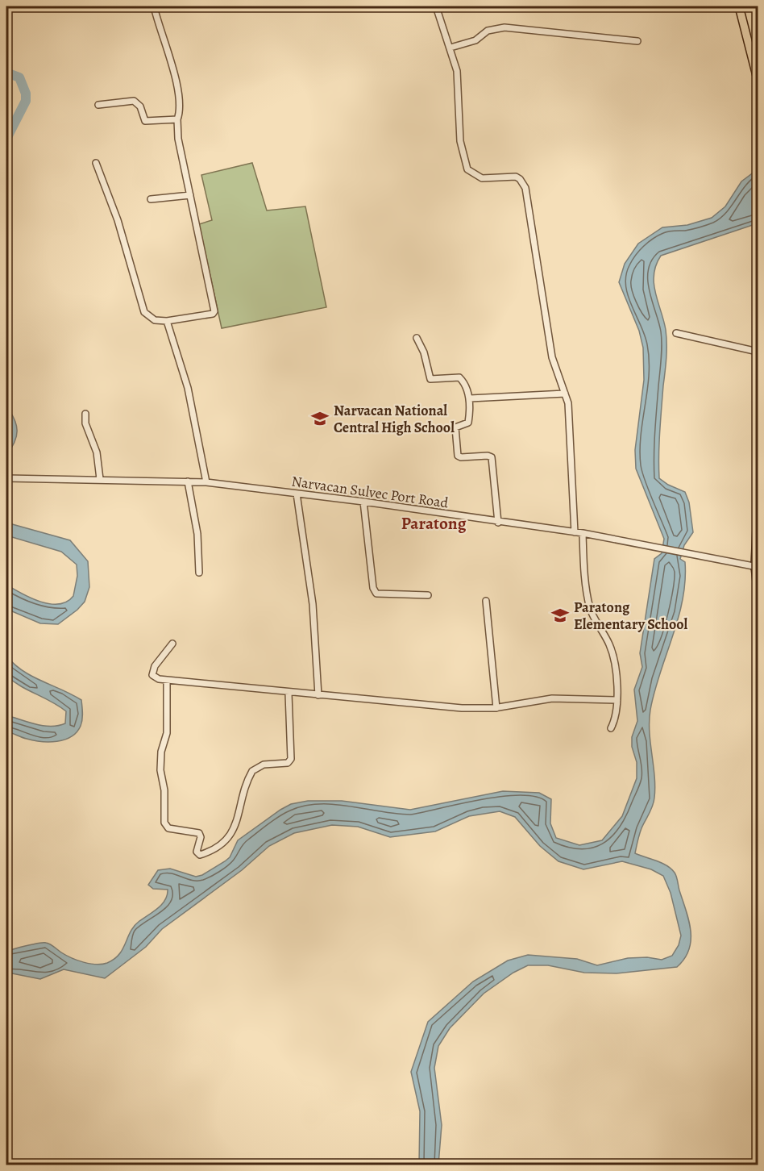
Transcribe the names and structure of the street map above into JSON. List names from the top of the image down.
{
  "streets": {
    "street": ["Narvacan Sulvec Port Road"]
  },
  "districts": ["Paratong"],
  "places": {
    "school or university": ["Narvacan National Central High School", "Paratong Elementary School"]
  }
}
